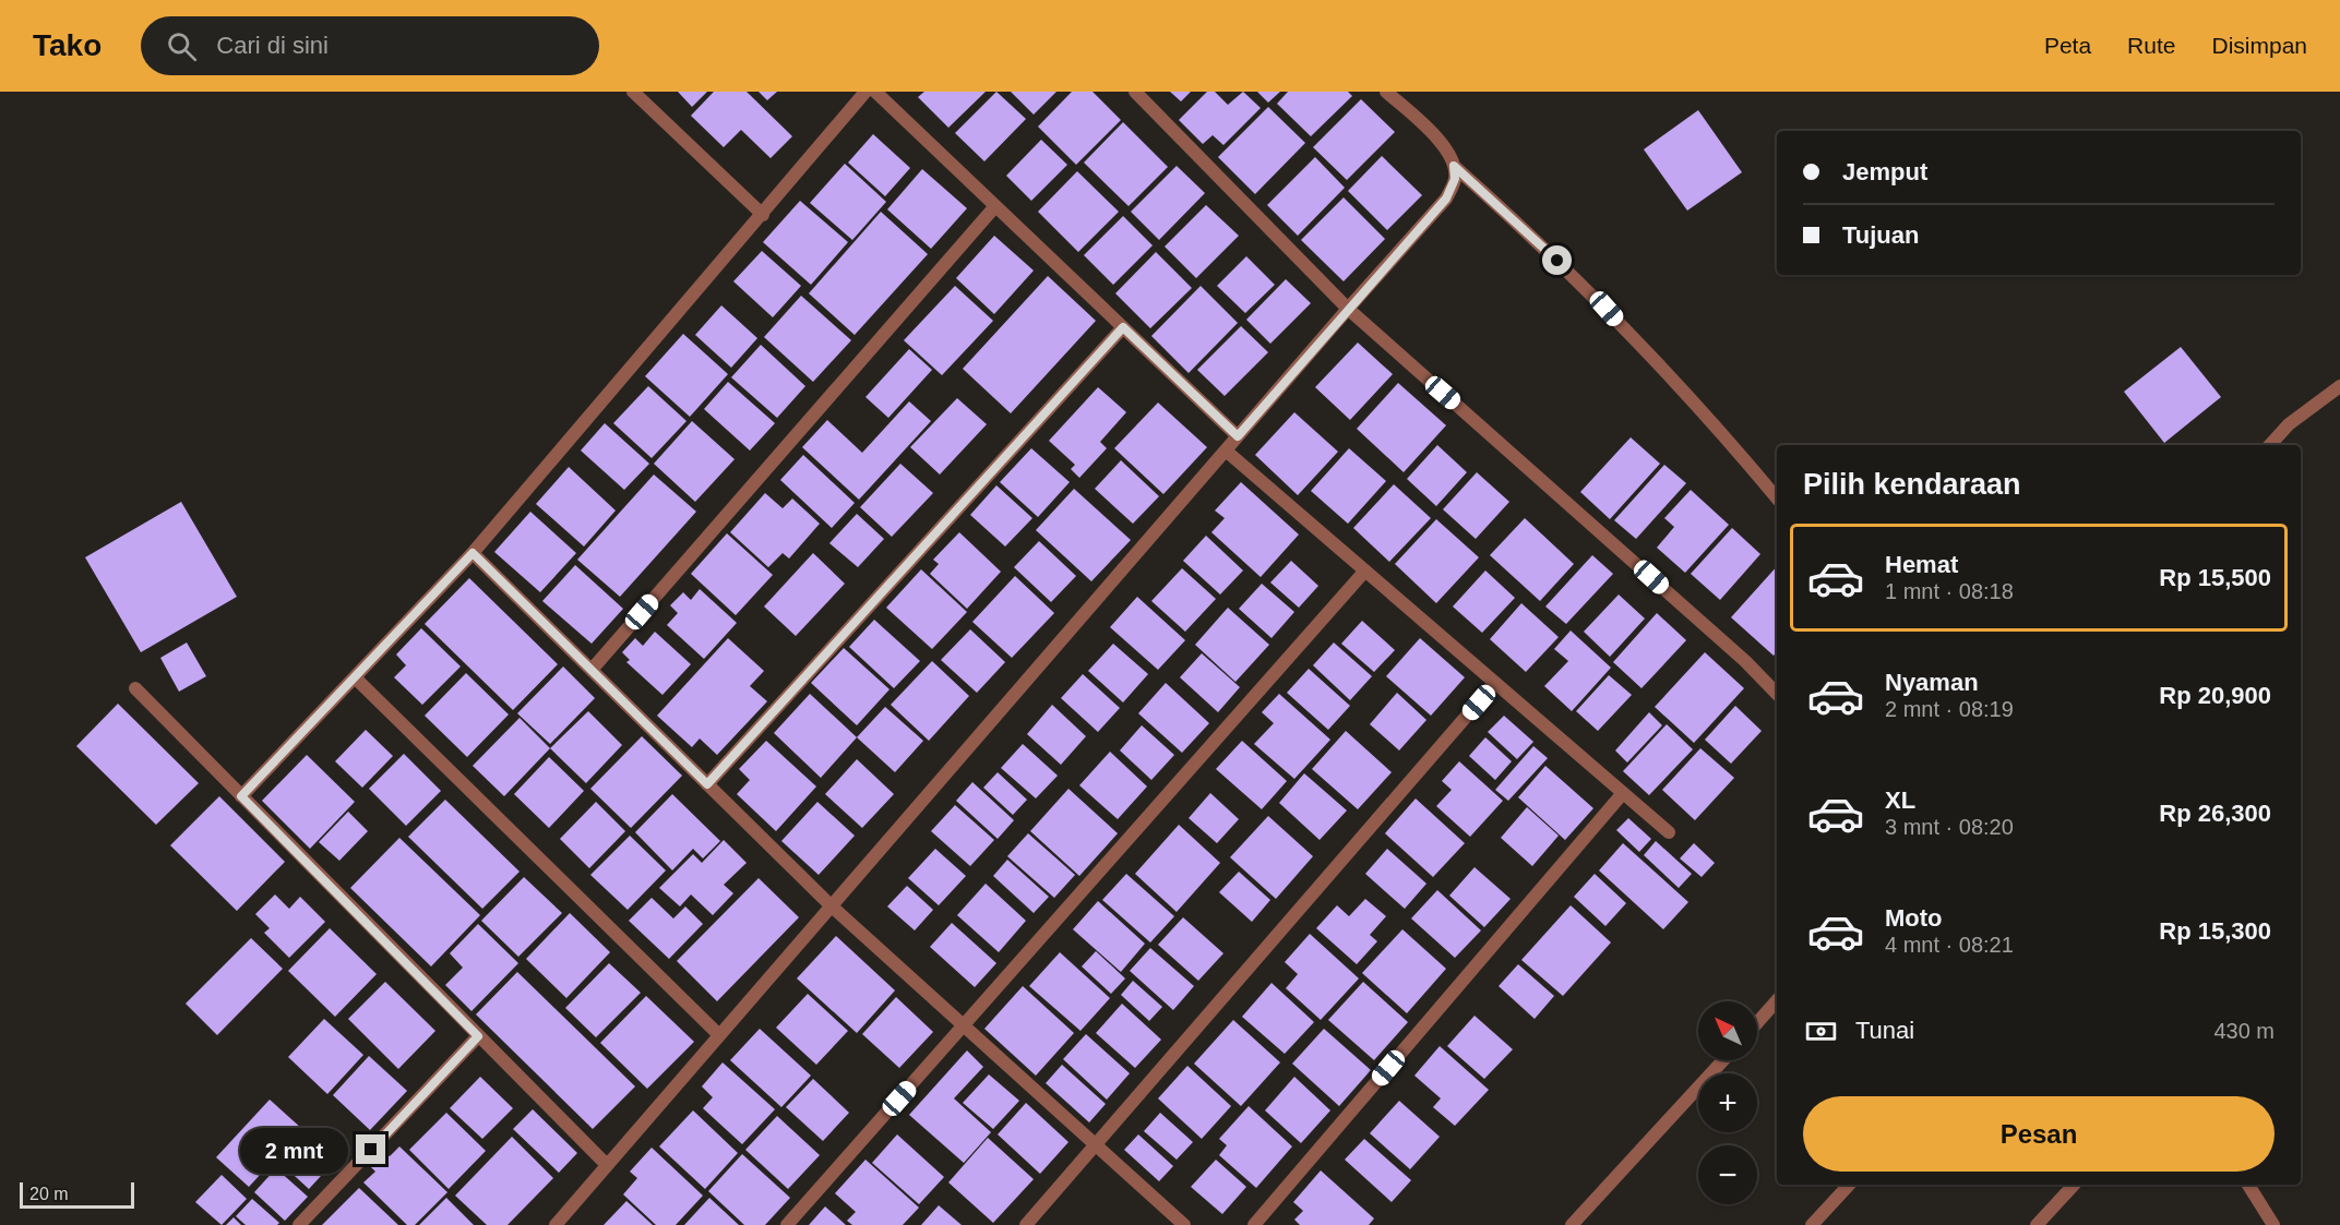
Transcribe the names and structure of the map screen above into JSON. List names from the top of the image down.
{
  "scale_bar": "20 m",
  "north": "top left",
  "page": {
    "header": "Tako",
    "search": "Cari di sini",
    "nav": ["Peta", "Rute", "Disimpan"],
    "banner": ["Jemput", "Tujuan"],
    "heading": "Pilih kendaraan",
    "list": [
      {
        "name": "Hemat",
        "note": "1 mnt · 08:18",
        "value": "Rp 15,500"
      },
      {
        "name": "Nyaman",
        "note": "2 mnt · 08:19",
        "value": "Rp 20,900"
      },
      {
        "name": "XL",
        "note": "3 mnt · 08:20",
        "value": "Rp 26,300"
      },
      {
        "name": "Moto",
        "note": "4 mnt · 08:21",
        "value": "Rp 15,300"
      }
    ],
    "pay": ["Tunai", "430 m"],
    "map_buttons": ["+", "−"],
    "buttons": "Pesan",
    "bubble": "2 mnt",
    "scale": "20 m"
  }
}
